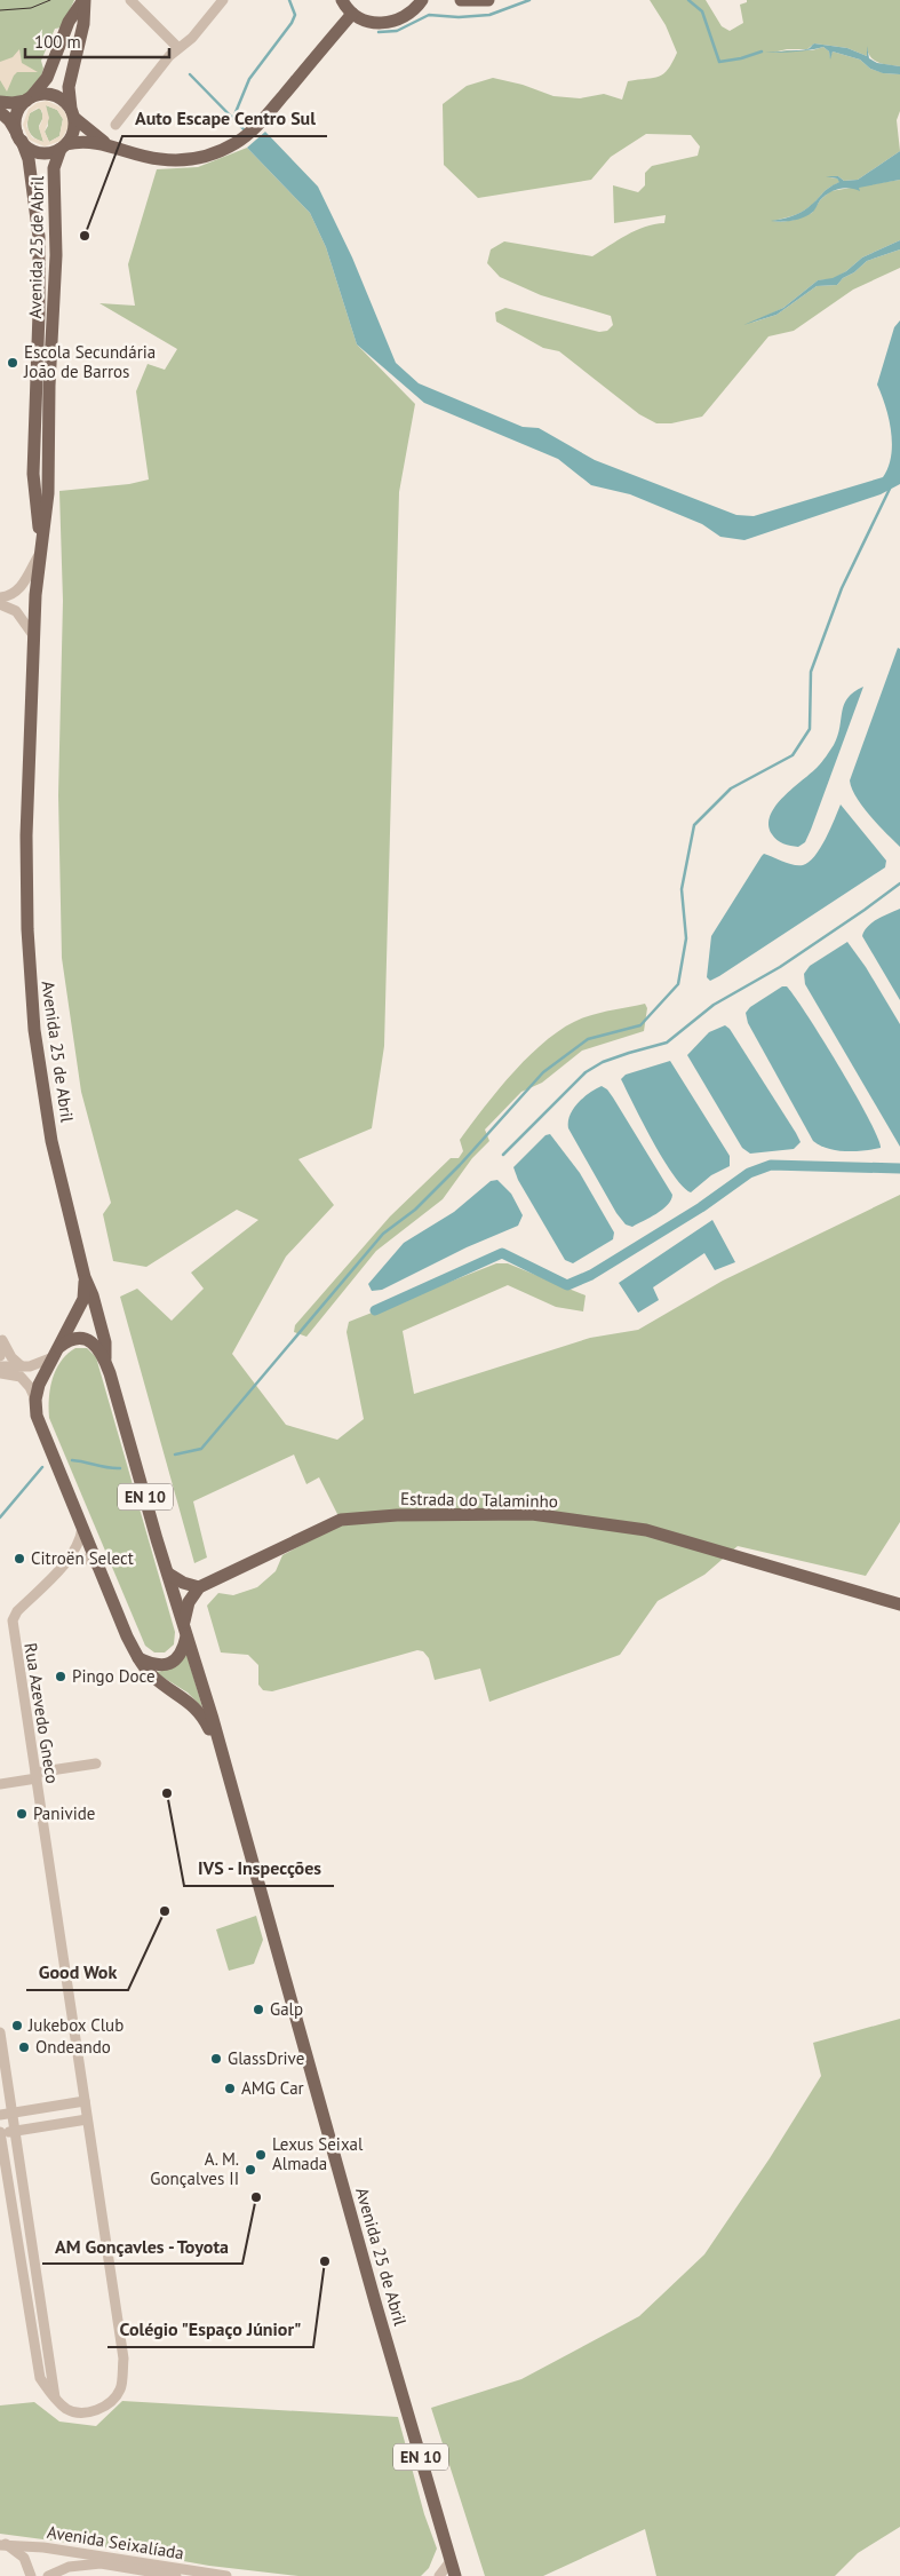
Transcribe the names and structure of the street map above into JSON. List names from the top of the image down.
{
  "streets": {
    "main road": ["Avenida 25 de Abril", "EN 10", "Estrada do Talaminho"],
    "street": ["Rua Azevedo Gneco", "Avenida Seixalíada"]
  },
  "crossings": [
    ["Avenida 25 de Abril", "EN 10"],
    ["Avenida 25 de Abril", "Rua Azevedo Gneco"]
  ],
  "places": [
    "Auto Escape Centro Sul",
    "Escola Secundária João de Barros",
    "Citroën Select",
    "Pingo Doce",
    "IVS - Inspecções",
    "Panivide",
    "Good Wok",
    "Galp",
    "Jukebox Club",
    "Ondeando",
    "GlassDrive",
    "AMG Car",
    "Lexus Seixal Almada",
    "A. M. Gonçalves II",
    "AM Gonçavles - Toyota",
    "Colégio \"Espaço Júnior\""
  ],
  "scale_bar": "100 m"
}
